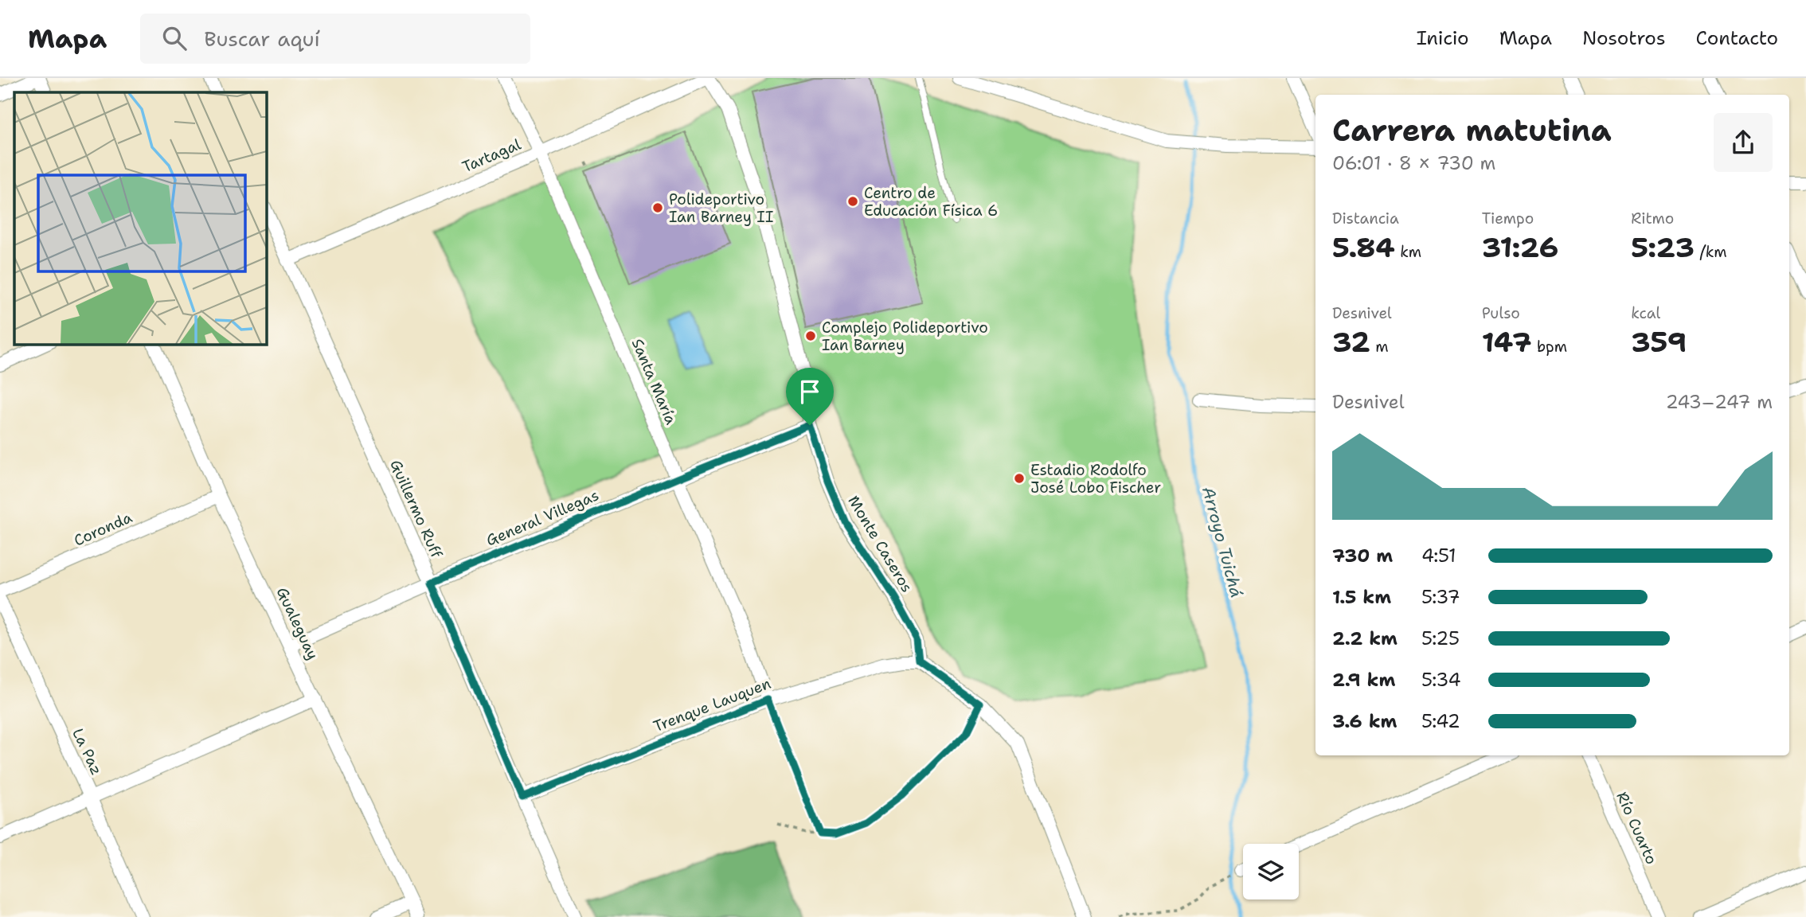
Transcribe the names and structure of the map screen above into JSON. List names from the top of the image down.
{
  "streets": {
    "street": [
      "Tartagal",
      "Santa María",
      "Guillermo Ruff",
      "General Villegas",
      "Coronda",
      "Monte Caseros",
      "Gualeguay",
      "Trenque Lauquen",
      "La Paz",
      "Río Cuarto"
    ]
  },
  "crossings": [
    ["Tartagal", "Santa María"],
    ["Tartagal", "Guillermo Ruff"],
    ["Tartagal", "Monte Caseros"],
    ["Santa María", "General Villegas"],
    ["Santa María", "Trenque Lauquen"],
    ["Guillermo Ruff", "General Villegas"],
    ["Guillermo Ruff", "Trenque Lauquen"],
    ["General Villegas", "Monte Caseros"],
    ["General Villegas", "Gualeguay"],
    ["Coronda", "Gualeguay"],
    ["Monte Caseros", "Trenque Lauquen"]
  ],
  "water": ["Arroyo Tuichá"],
  "places": [
    "Centro de Educación Física 6",
    "Polideportivo Ian Barney II",
    "Complejo Polideportivo Ian Barney",
    "Estadio Rodolfo José Lobo Fischer"
  ],
  "page": {
    "header": "Mapa",
    "search": "Buscar aquí",
    "nav": [
      "Inicio",
      "Mapa",
      "Nosotros",
      "Contacto"
    ],
    "heading": ["Carrera matutina", "06:01 · 8 × 730 m"],
    "stats": [
      ["Distancia", "5.84 km"],
      ["Tiempo", "31:26"],
      ["Ritmo", "5:23 /km"],
      ["Desnivel", "32 m"],
      ["Pulso", "147 bpm"],
      ["kcal", "359"]
    ],
    "chart": ["Desnivel", "243–247 m"],
    "list": [
      {
        "name": "730 m",
        "note": "4:51"
      },
      {
        "name": "1.5 km",
        "note": "5:37"
      },
      {
        "name": "2.2 km",
        "note": "5:25"
      },
      {
        "name": "2.9 km",
        "note": "5:34"
      },
      {
        "name": "3.6 km",
        "note": "5:42"
      }
    ]
  }
}
